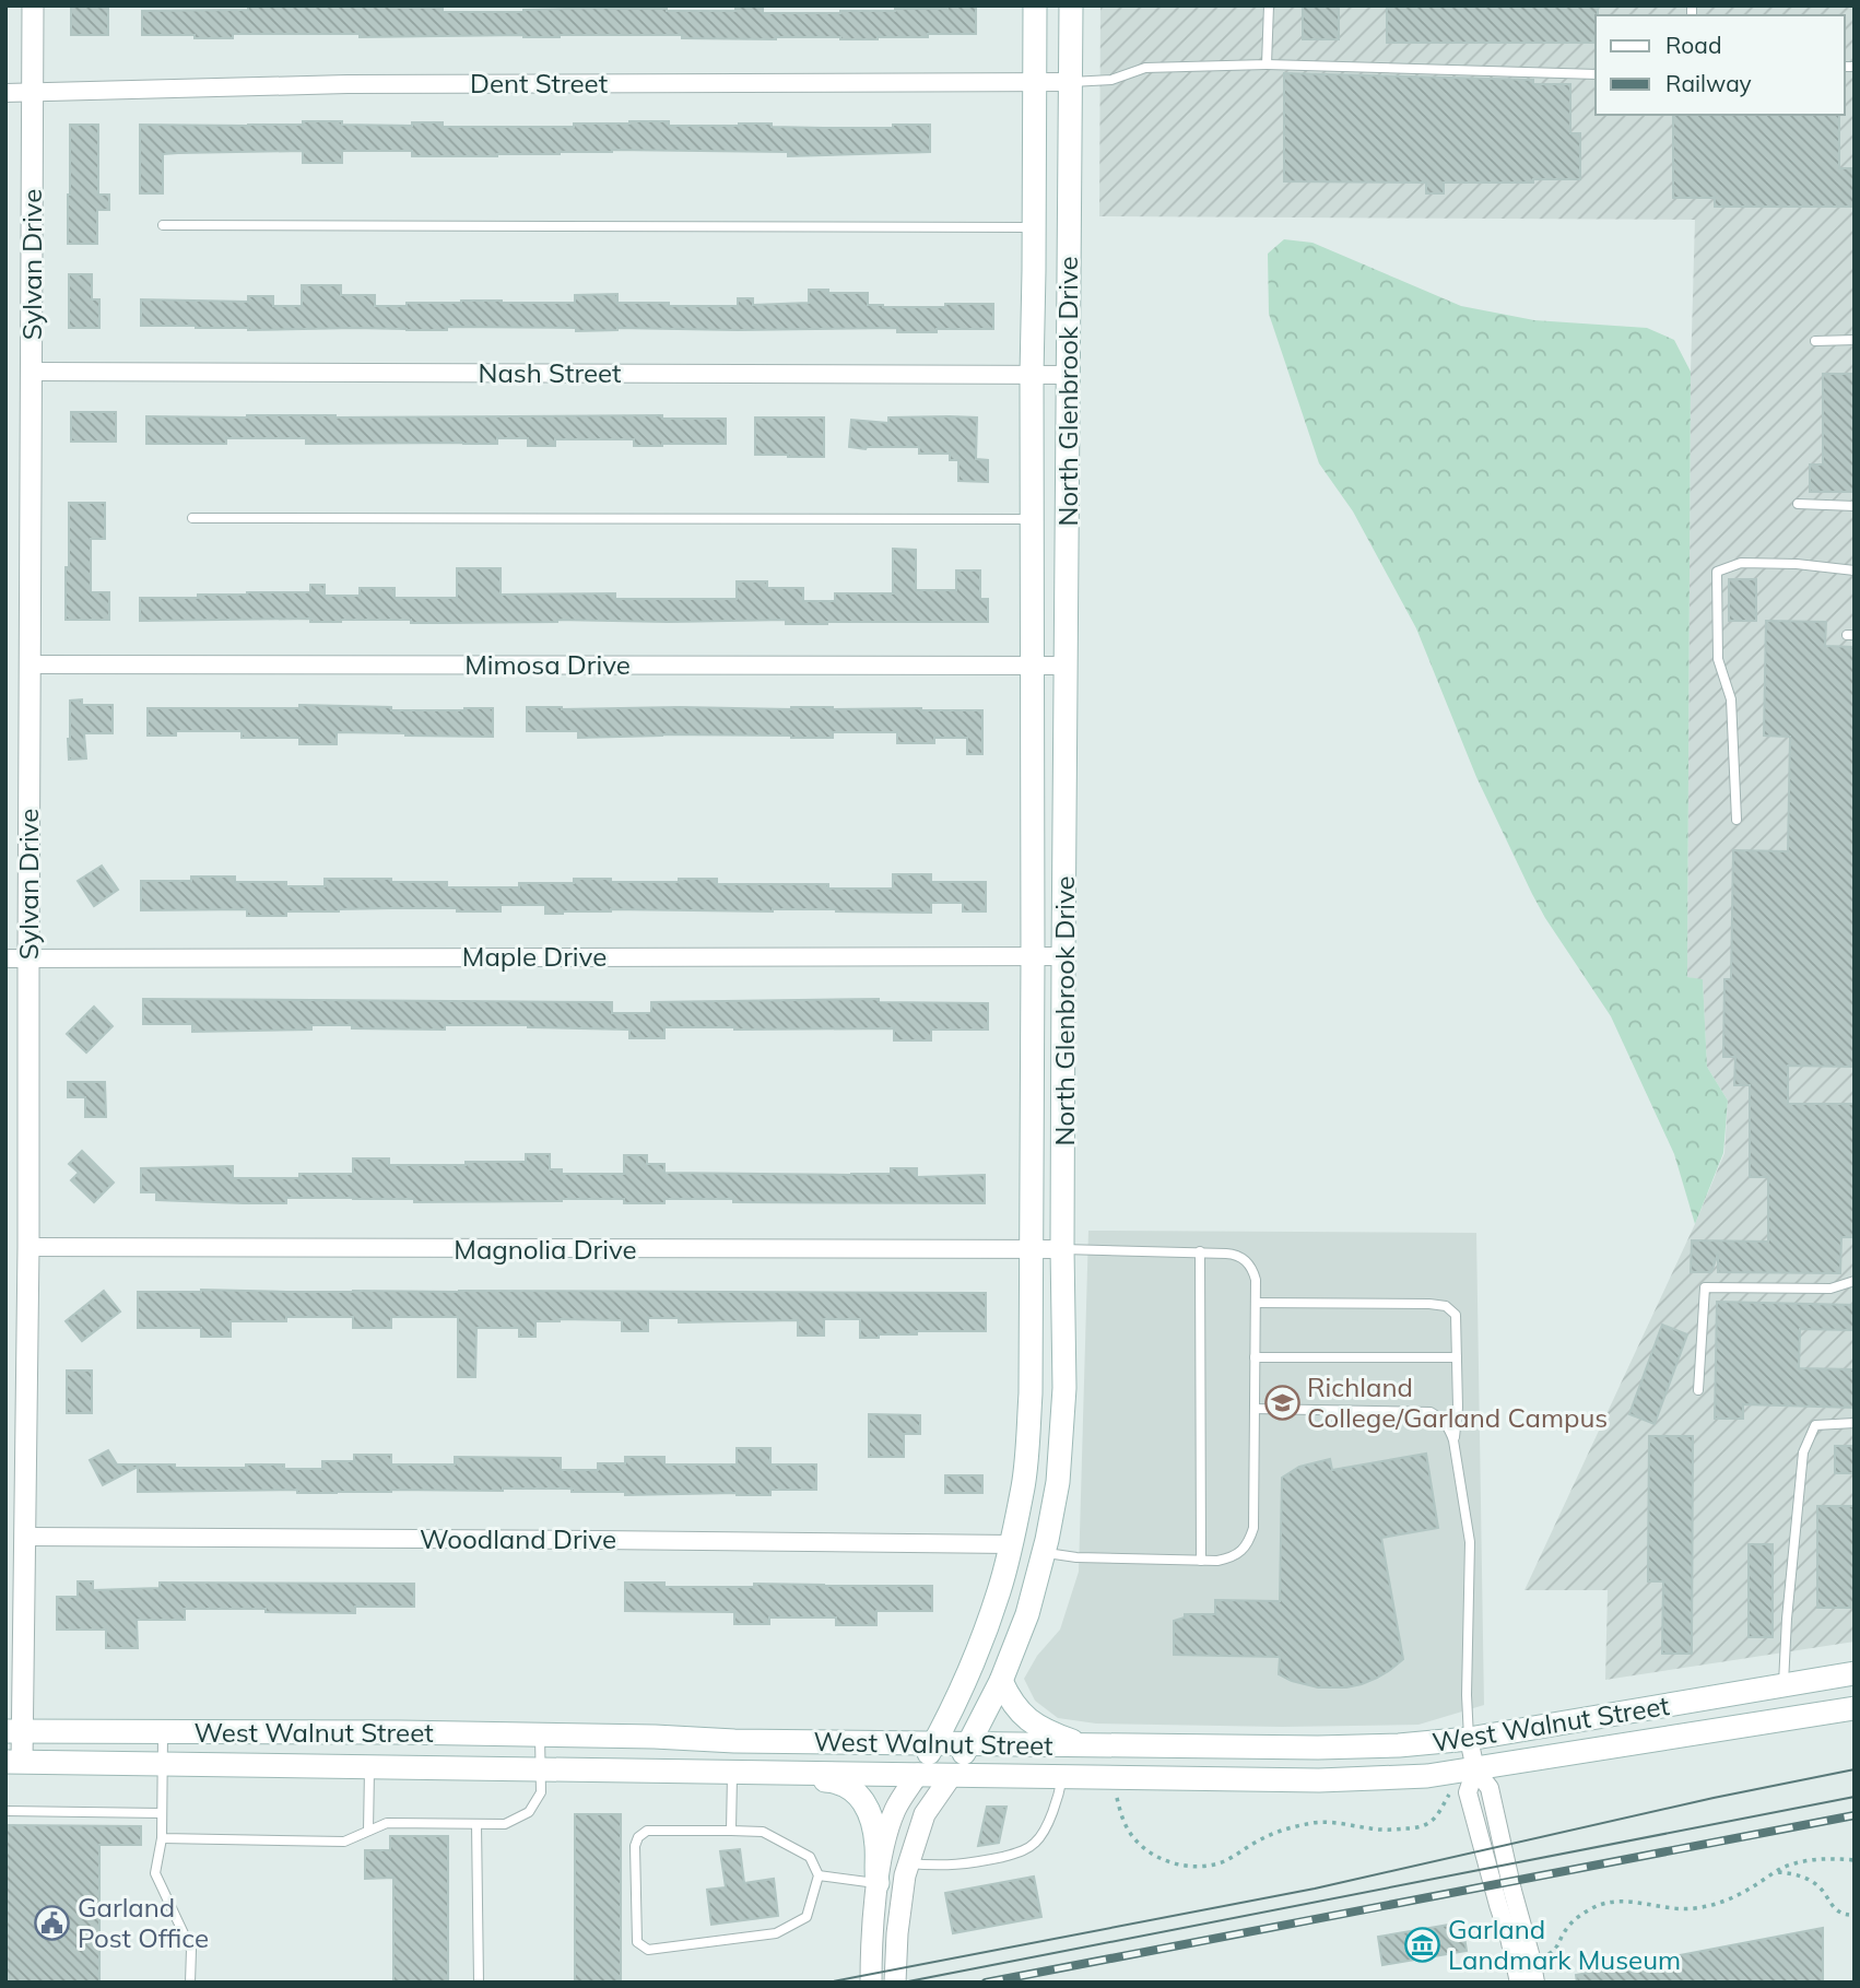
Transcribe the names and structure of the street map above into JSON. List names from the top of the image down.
{
  "streets": {
    "main road": ["North Glenbrook Drive", "West Walnut Street"],
    "street": [
      "Dent Street",
      "Sylvan Drive",
      "Nash Street",
      "Mimosa Drive",
      "Maple Drive",
      "Magnolia Drive",
      "Woodland Drive"
    ]
  },
  "crossings": [
    ["Dent Street", "Sylvan Drive"],
    ["Dent Street", "North Glenbrook Drive"],
    ["Sylvan Drive", "Nash Street"],
    ["Sylvan Drive", "Mimosa Drive"],
    ["Sylvan Drive", "Maple Drive"],
    ["Sylvan Drive", "Magnolia Drive"],
    ["Sylvan Drive", "Woodland Drive"],
    ["Sylvan Drive", "West Walnut Street"],
    ["Nash Street", "North Glenbrook Drive"],
    ["North Glenbrook Drive", "Mimosa Drive"],
    ["North Glenbrook Drive", "Maple Drive"],
    ["North Glenbrook Drive", "Magnolia Drive"],
    ["North Glenbrook Drive", "Woodland Drive"],
    ["North Glenbrook Drive", "West Walnut Street"]
  ],
  "places": {
    "school or university": ["Richland College/Garland Campus"],
    "public building": ["Garland Post Office"],
    "museum": ["Garland Landmark Museum"]
  },
  "legend": ["Road", "Railway"]
}
